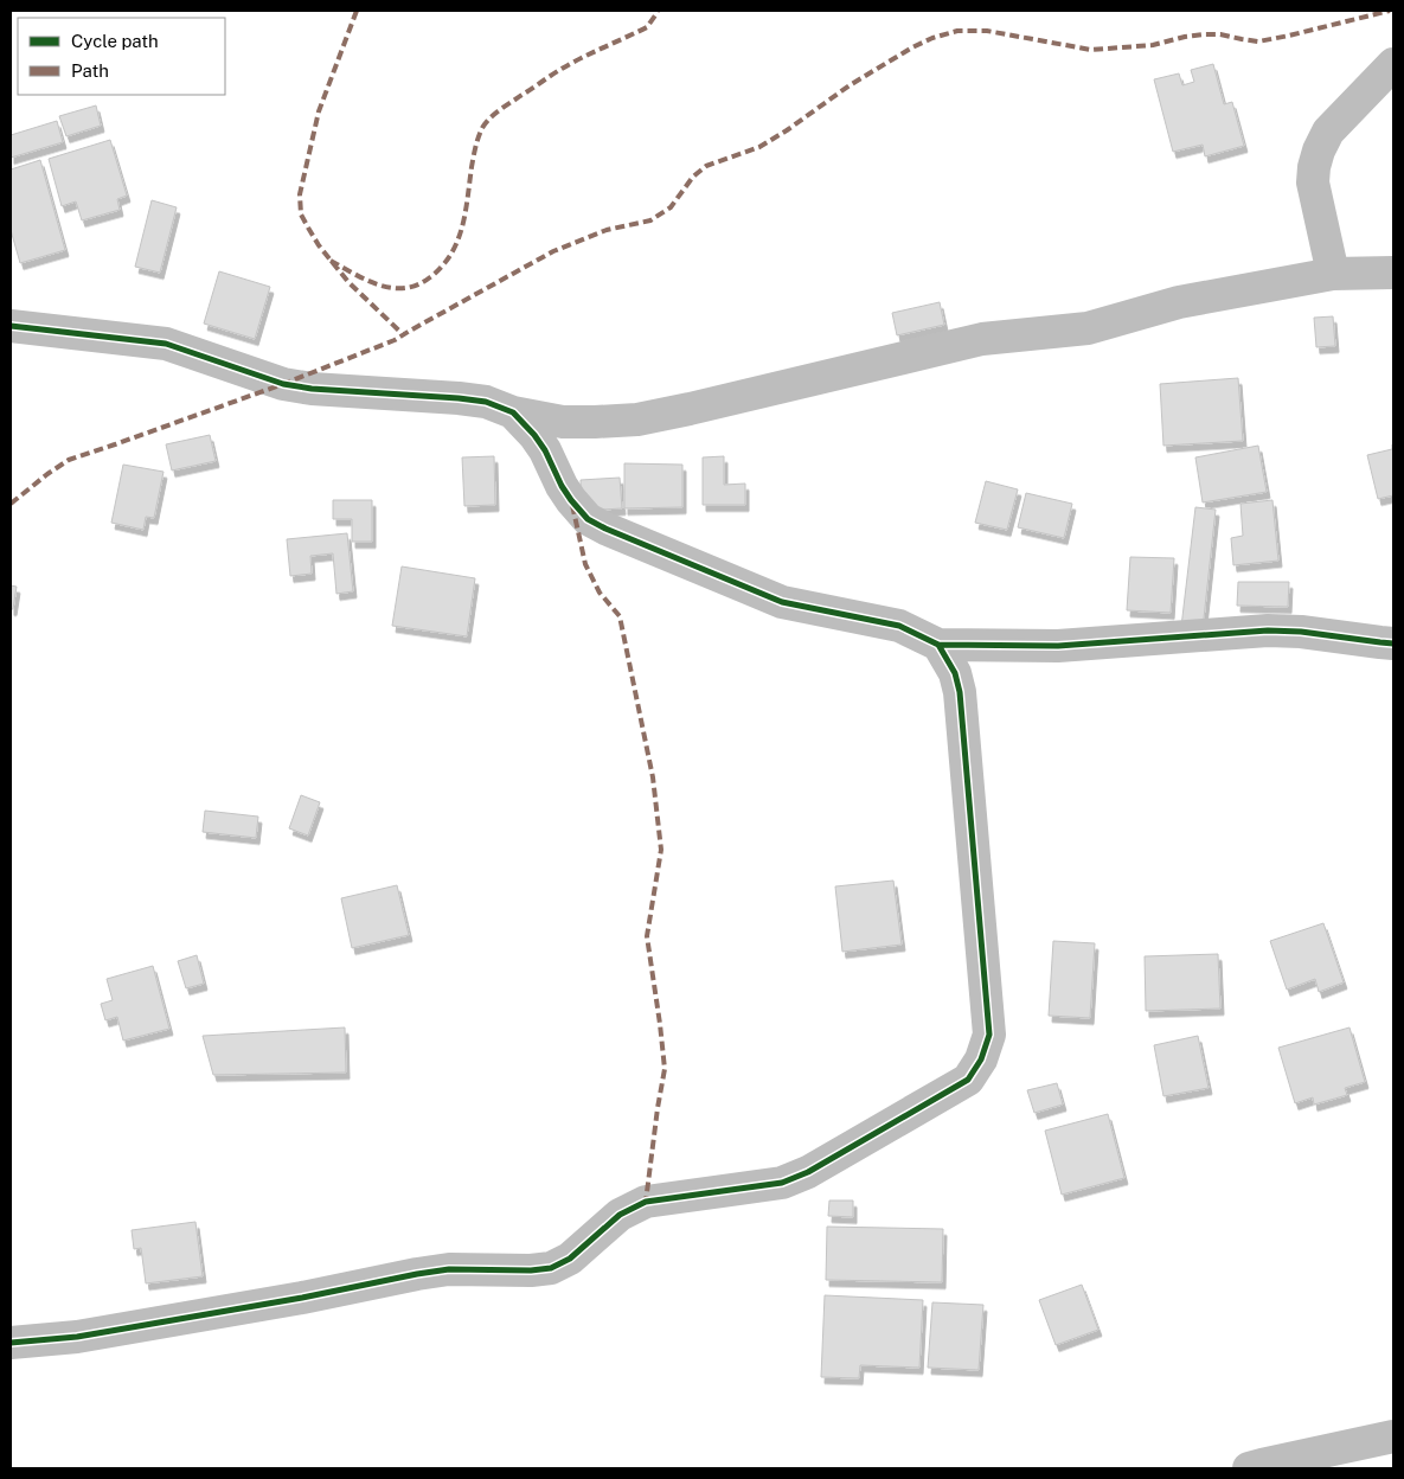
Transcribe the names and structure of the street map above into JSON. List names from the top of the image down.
{
  "legend": ["Cycle path", "Path"]
}
